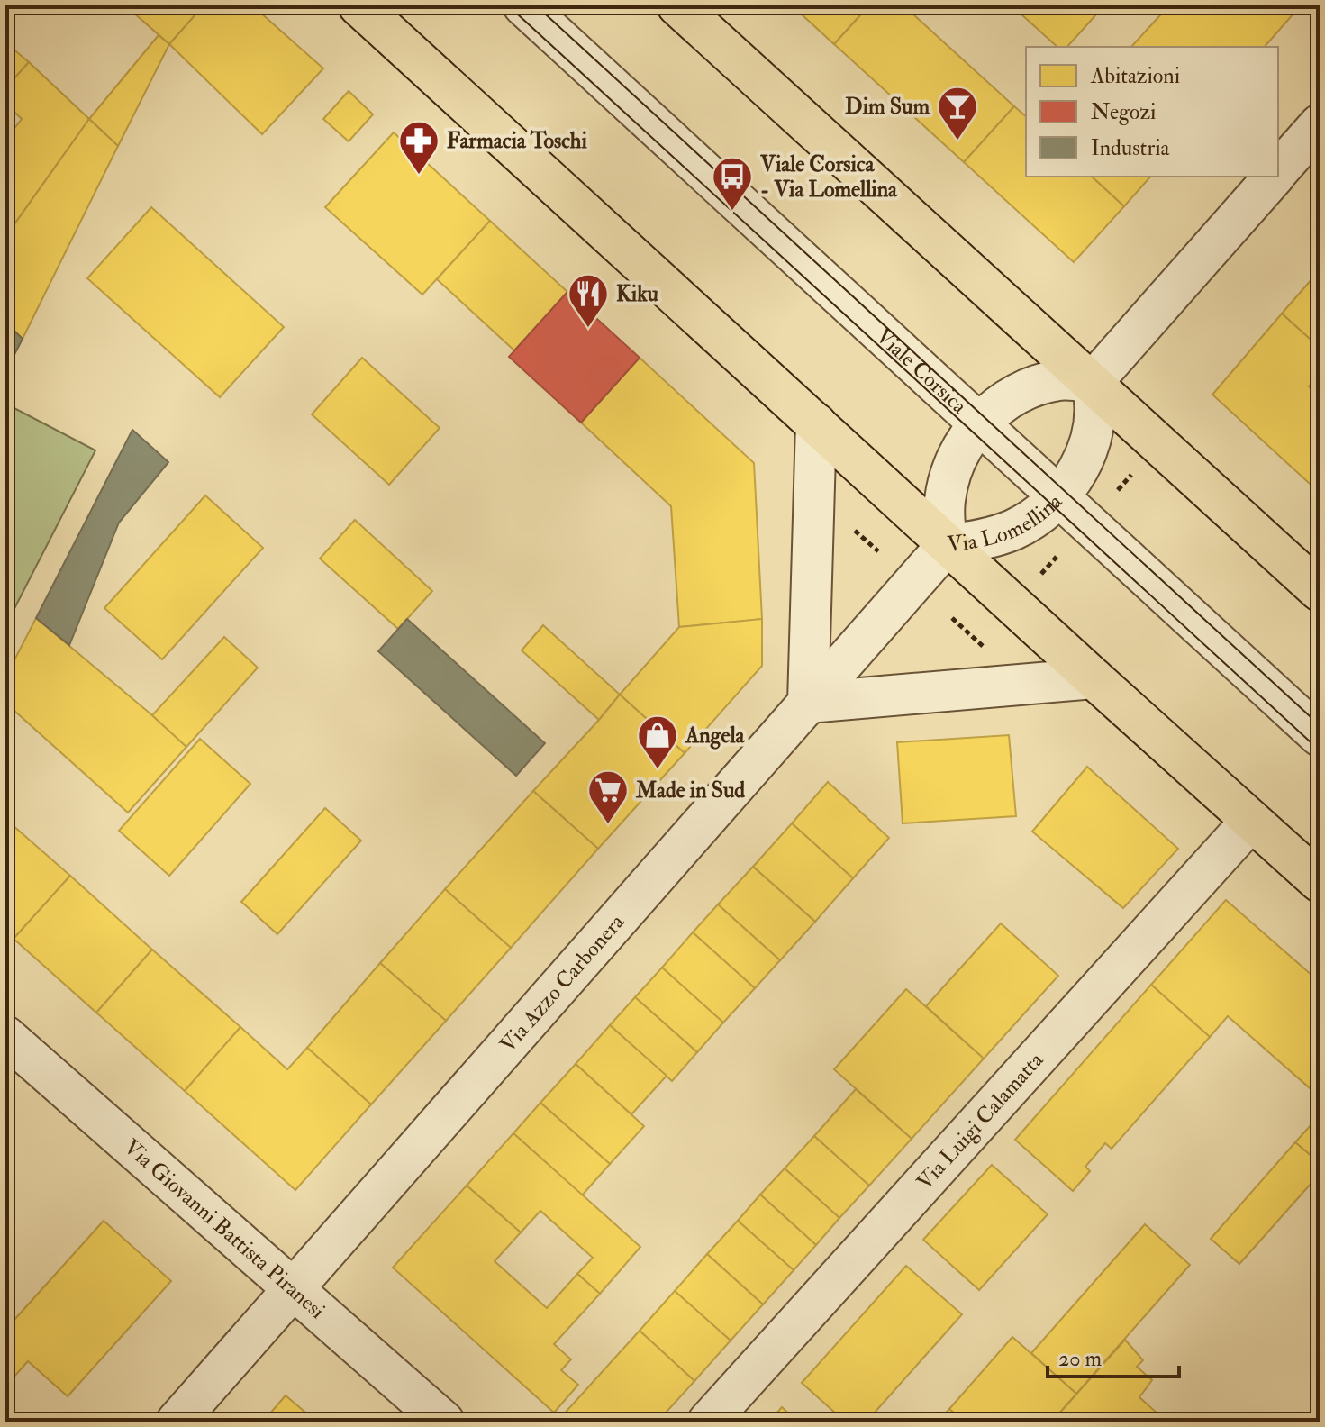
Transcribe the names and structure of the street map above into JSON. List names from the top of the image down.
{
  "streets": {
    "street": [
      "Viale Corsica",
      "Via Lomellina",
      "Via Azzo Carbonera",
      "Via Luigi Calamatta",
      "Via Giovanni Battista Piranesi"
    ]
  },
  "crossings": [
    ["Viale Corsica", "Via Lomellina"],
    ["Via Lomellina", "Via Azzo Carbonera"],
    ["Via Azzo Carbonera", "Via Giovanni Battista Piranesi"]
  ],
  "places": {
    "bar": ["Dim Sum"],
    "pharmacy": ["Farmacia Toschi"],
    "bus stop": ["Viale Corsica - Via Lomellina"],
    "restaurant": ["Kiku"],
    "shop": ["Angela"],
    "supermarket": ["Made in Sud"]
  },
  "legend": ["Abitazioni", "Negozi", "Industria"],
  "scale_bar": "20 m"
}
